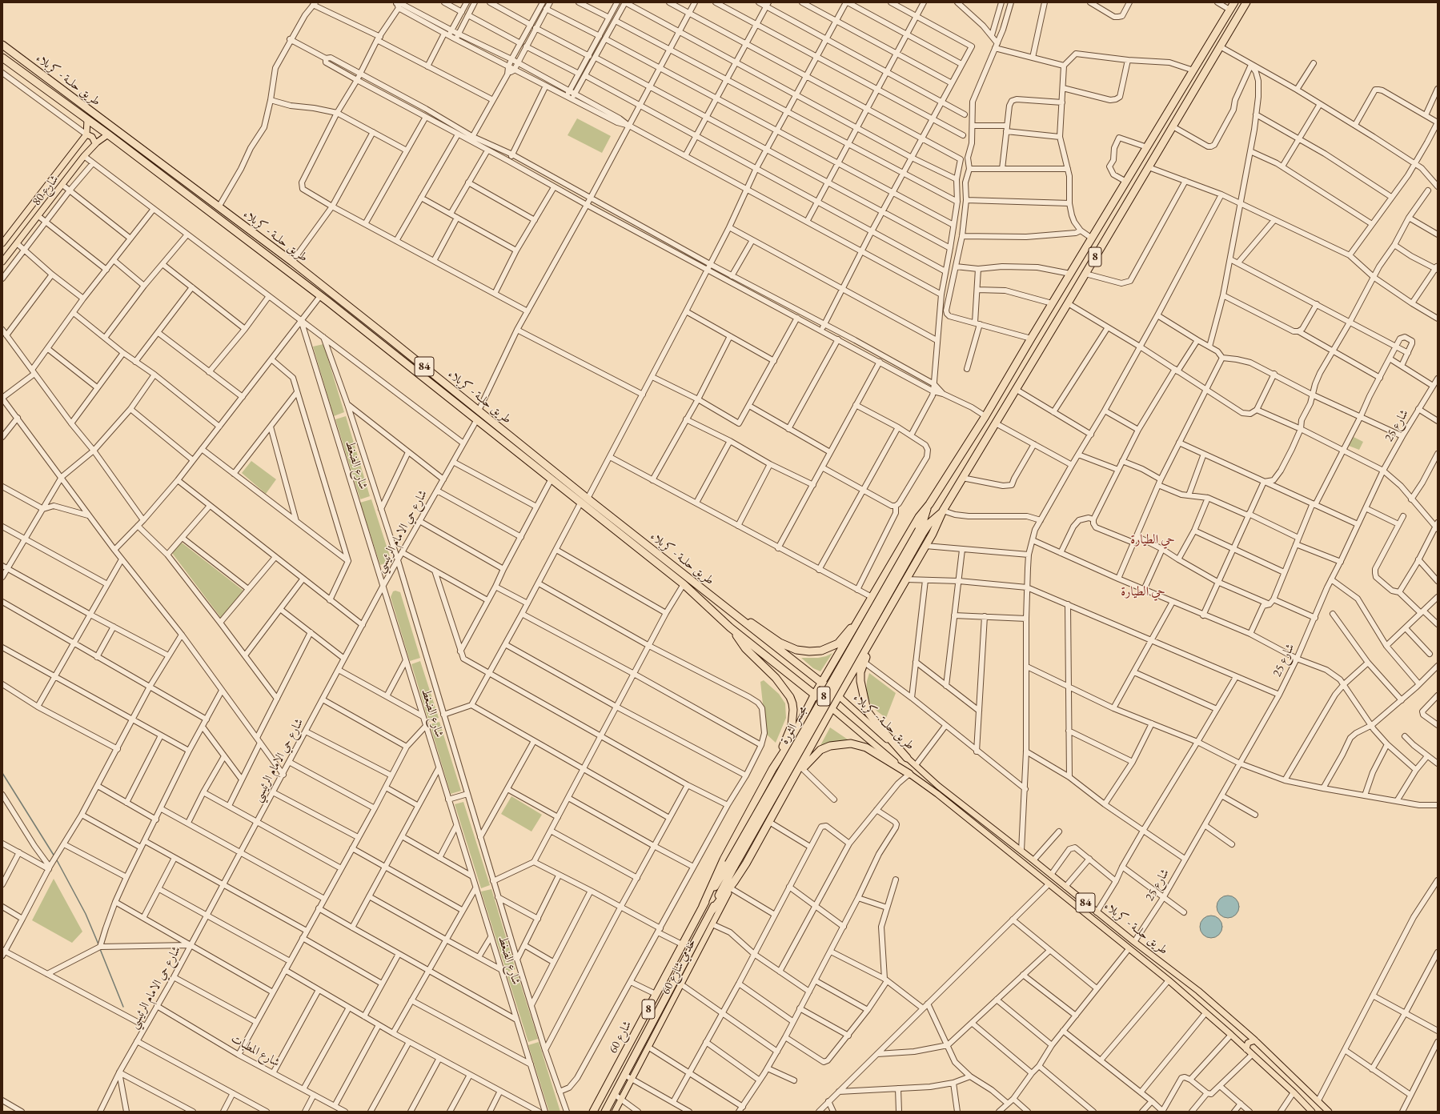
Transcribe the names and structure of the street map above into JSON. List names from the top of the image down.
{
  "streets": {
    "highway": [
      "طريق حلــة - كربلاء",
      "8",
      "84",
      "مجسر الثورة",
      "شارع 60"
    ],
    "main road": ["شارع 80", "خدمي شارع 60"],
    "street": [
      "شارع 25",
      "شارع الضغط",
      "شارع حي الامام الرئيسي",
      "شارع المطبات"
    ]
  },
  "crossings": [
    ["طريق حلــة - كربلاء", "شارع 80"],
    ["طريق حلــة - كربلاء", "شارع 25"],
    ["طريق حلــة - كربلاء", "شارع حي الامام الرئيسي"],
    ["8", "مجسر الثورة"],
    ["شارع الضغط", "شارع حي الامام الرئيسي"],
    ["شارع حي الامام الرئيسي", "شارع المطبات"],
    ["مجسر الثورة", "شارع 60"]
  ],
  "districts": ["حي الطيارة", "حي الطيارة"]
}
